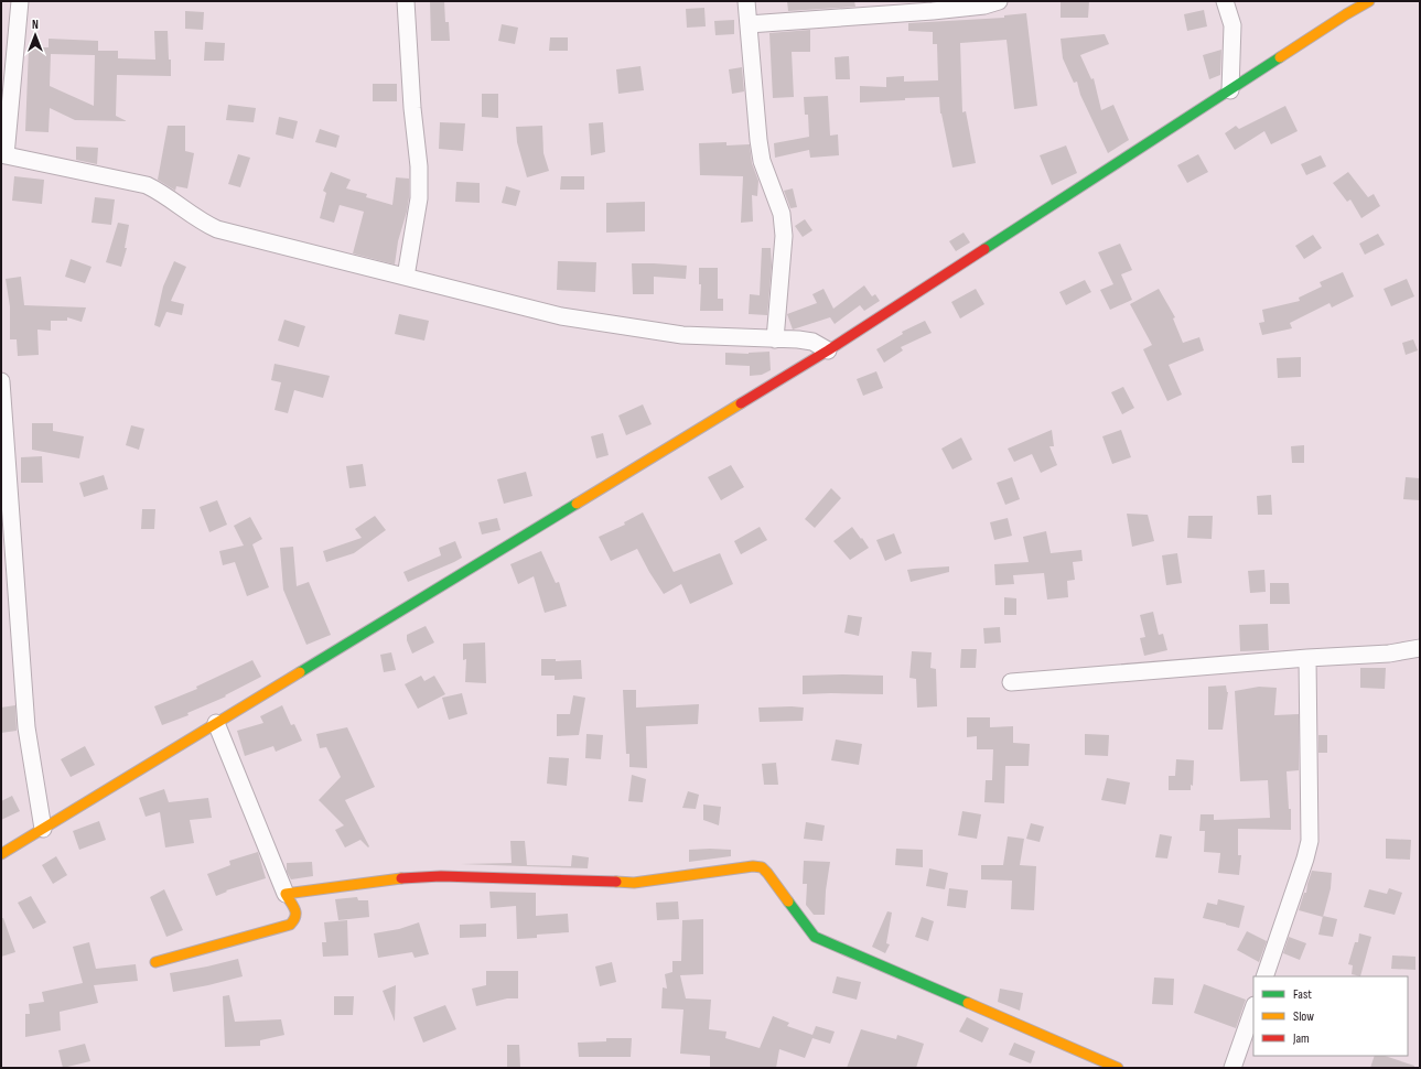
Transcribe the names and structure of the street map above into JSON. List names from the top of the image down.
{
  "legend": ["Fast", "Slow", "Jam"],
  "north": "top"
}
